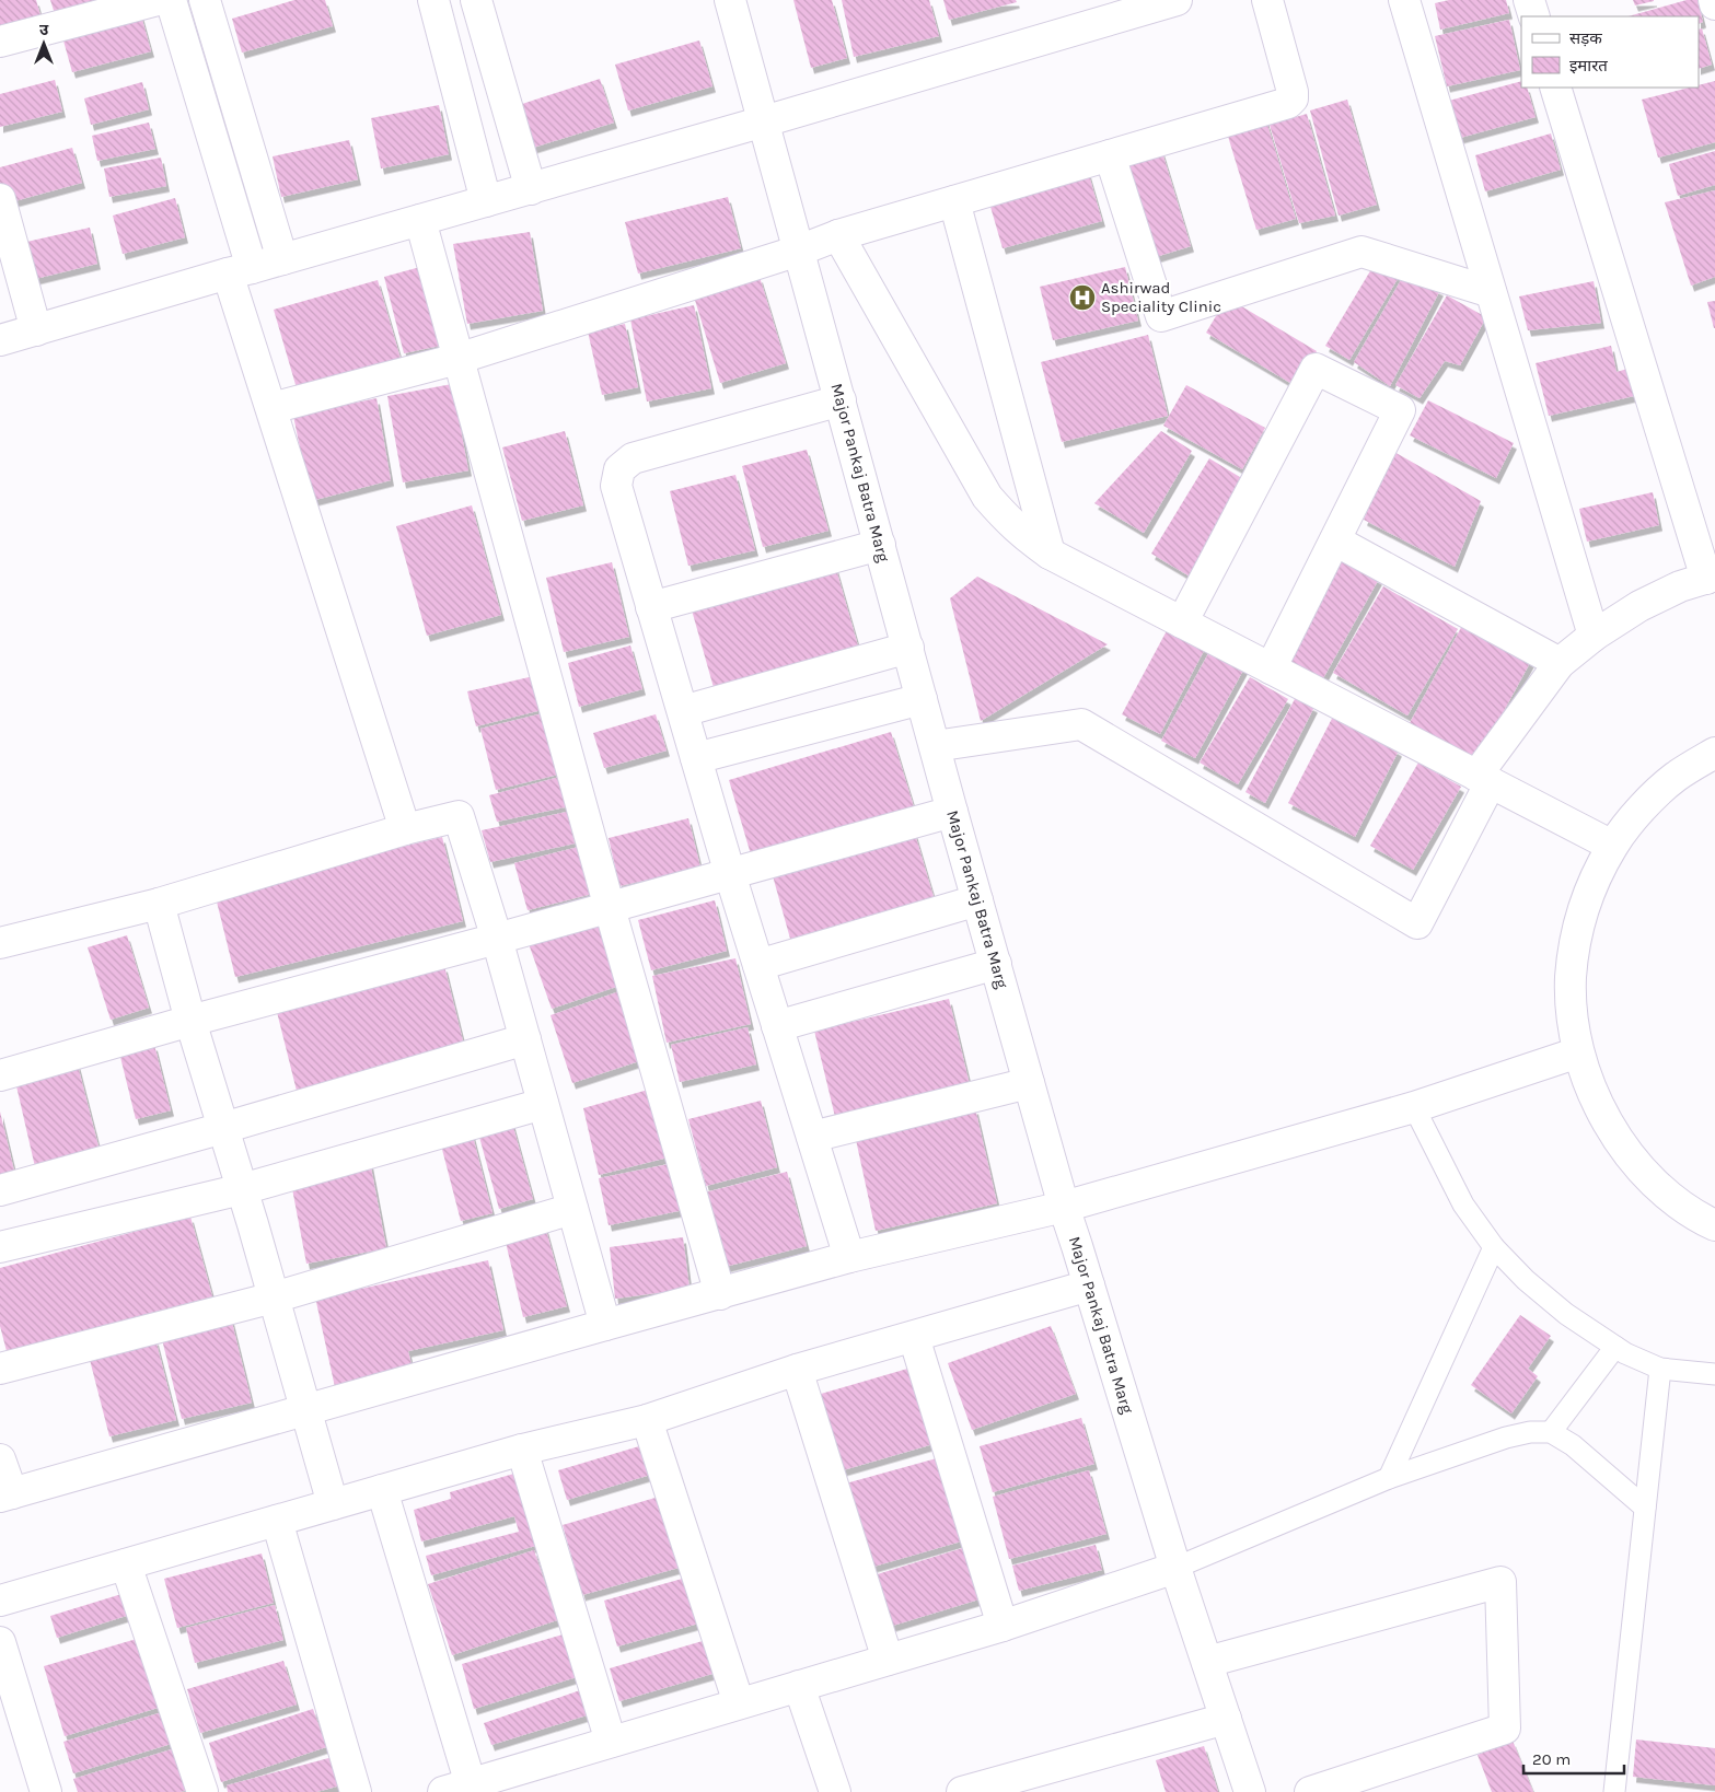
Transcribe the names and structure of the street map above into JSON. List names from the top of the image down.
{
  "streets": {
    "street": ["Major Pankaj Batra Marg"]
  },
  "places": {
    "hospital": ["Ashirwad Speciality Clinic"]
  },
  "legend": ["सड़क", "इमारत"],
  "scale_bar": "20 m",
  "north": "top"
}
